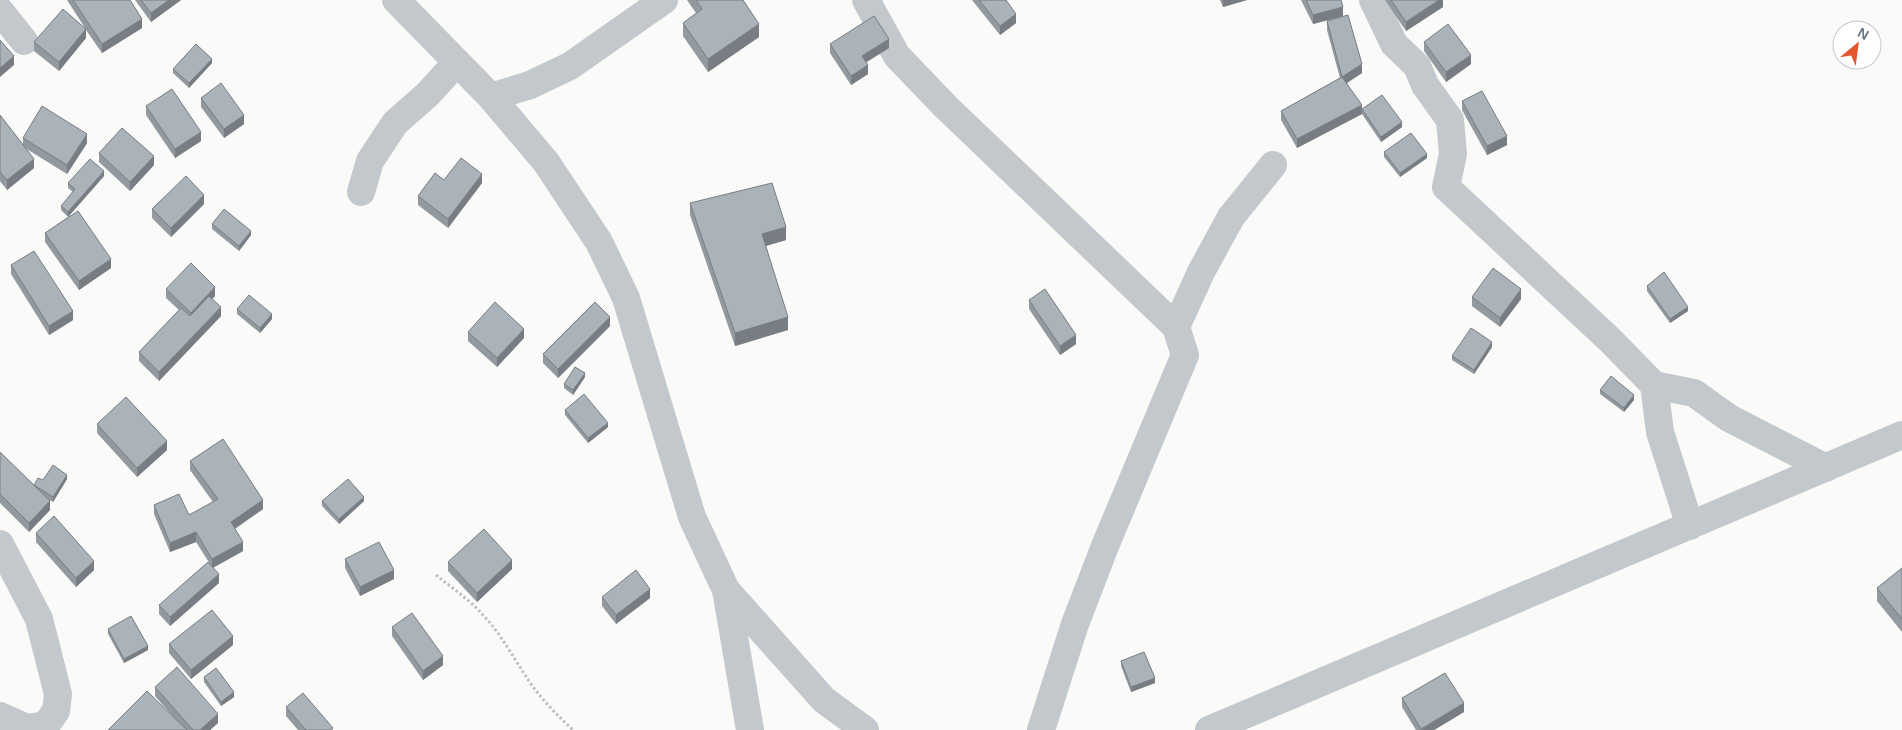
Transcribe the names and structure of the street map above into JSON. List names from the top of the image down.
{
  "north": "top right"
}
